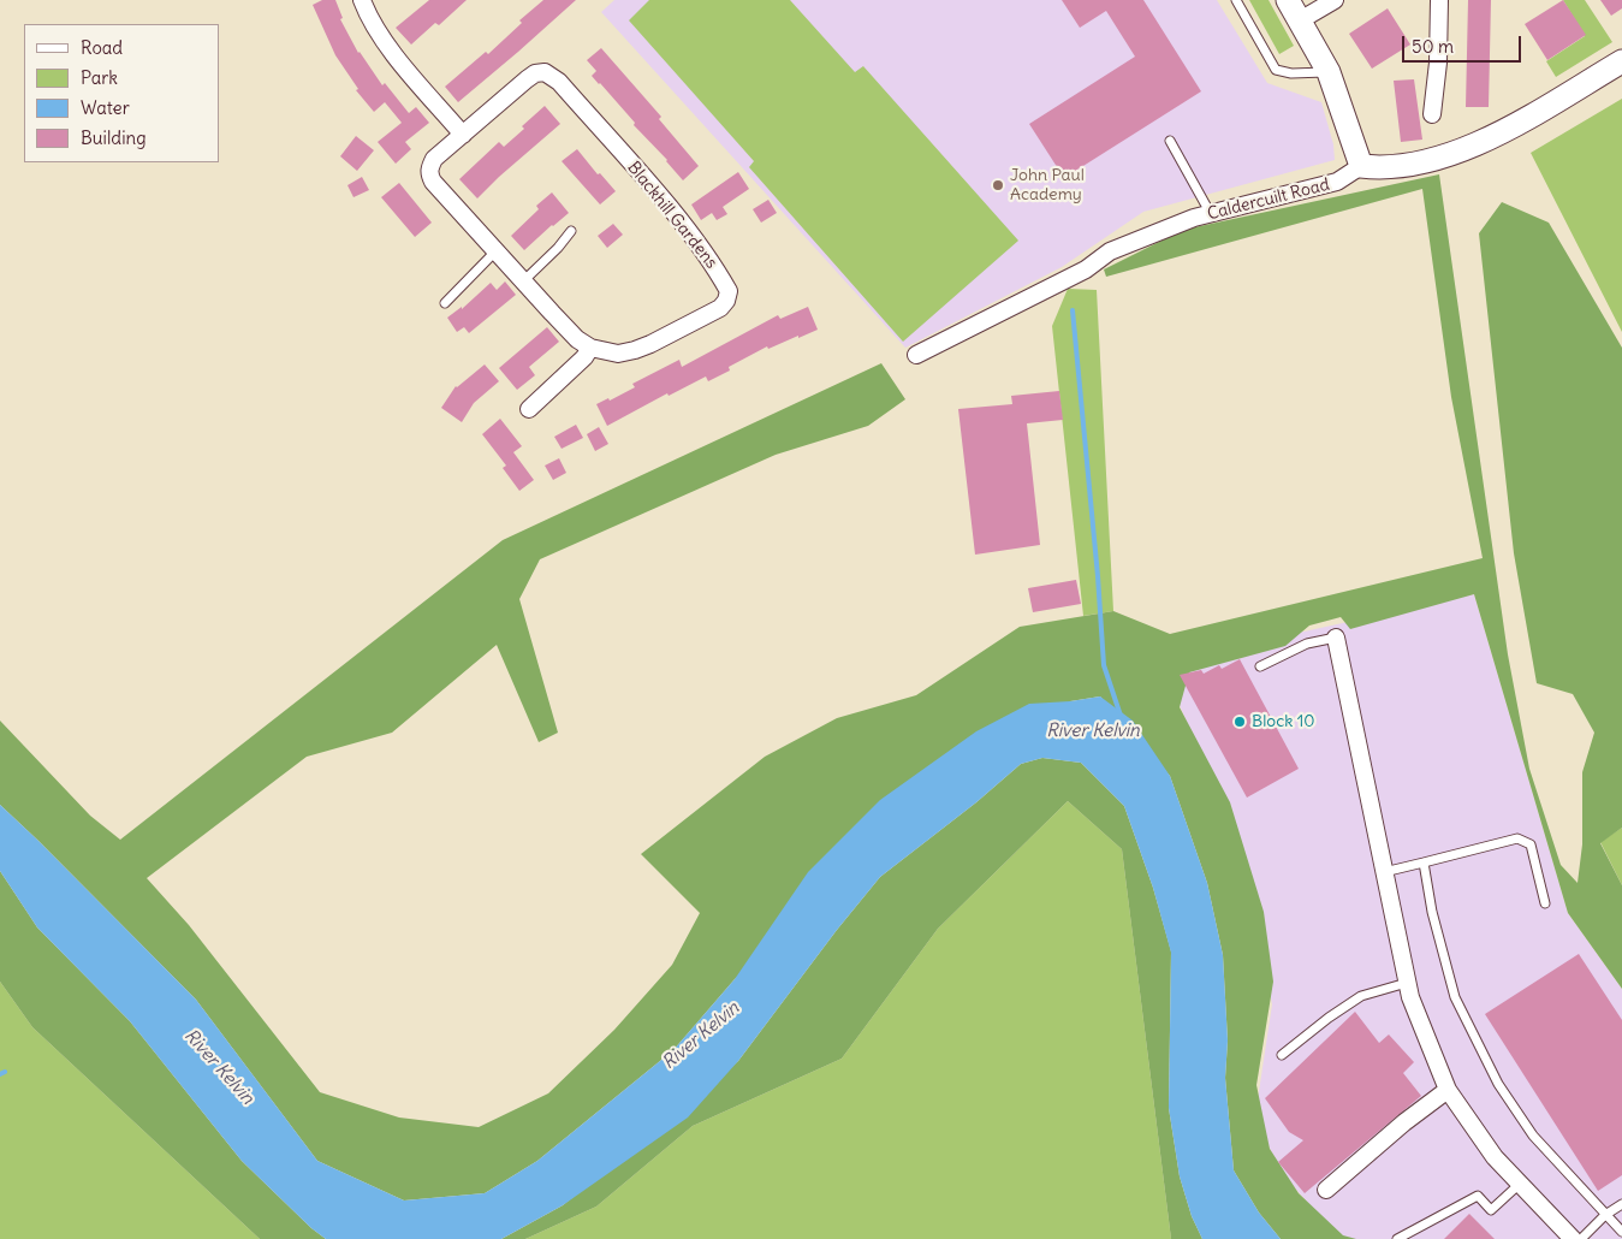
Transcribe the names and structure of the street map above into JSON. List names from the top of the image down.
{
  "streets": {
    "street": ["Caldercuilt Road", "Blackhill Gardens"]
  },
  "water": ["River Kelvin"],
  "places": ["John Paul Academy", "Block 10"],
  "legend": [
    "Road",
    "Park",
    "Water",
    "Building"
  ],
  "scale_bar": "50 m"
}
